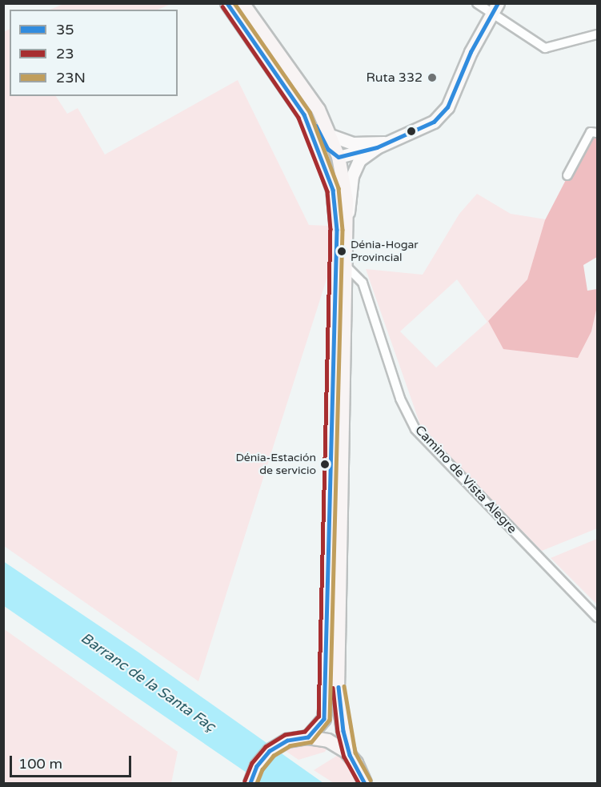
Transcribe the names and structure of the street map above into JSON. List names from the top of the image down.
{
  "streets": {
    "street": ["Camino de Vista Alegre"]
  },
  "water": ["Barranc de la Santa Faç"],
  "places": ["Ruta 332", "Dénia-Hogar Provincial", "Dénia-Estación de servicio"],
  "lines": ["transit line 35", "transit line 23N", "transit line 23"],
  "legend": ["35", "23", "23N"],
  "scale_bar": "100 m"
}
